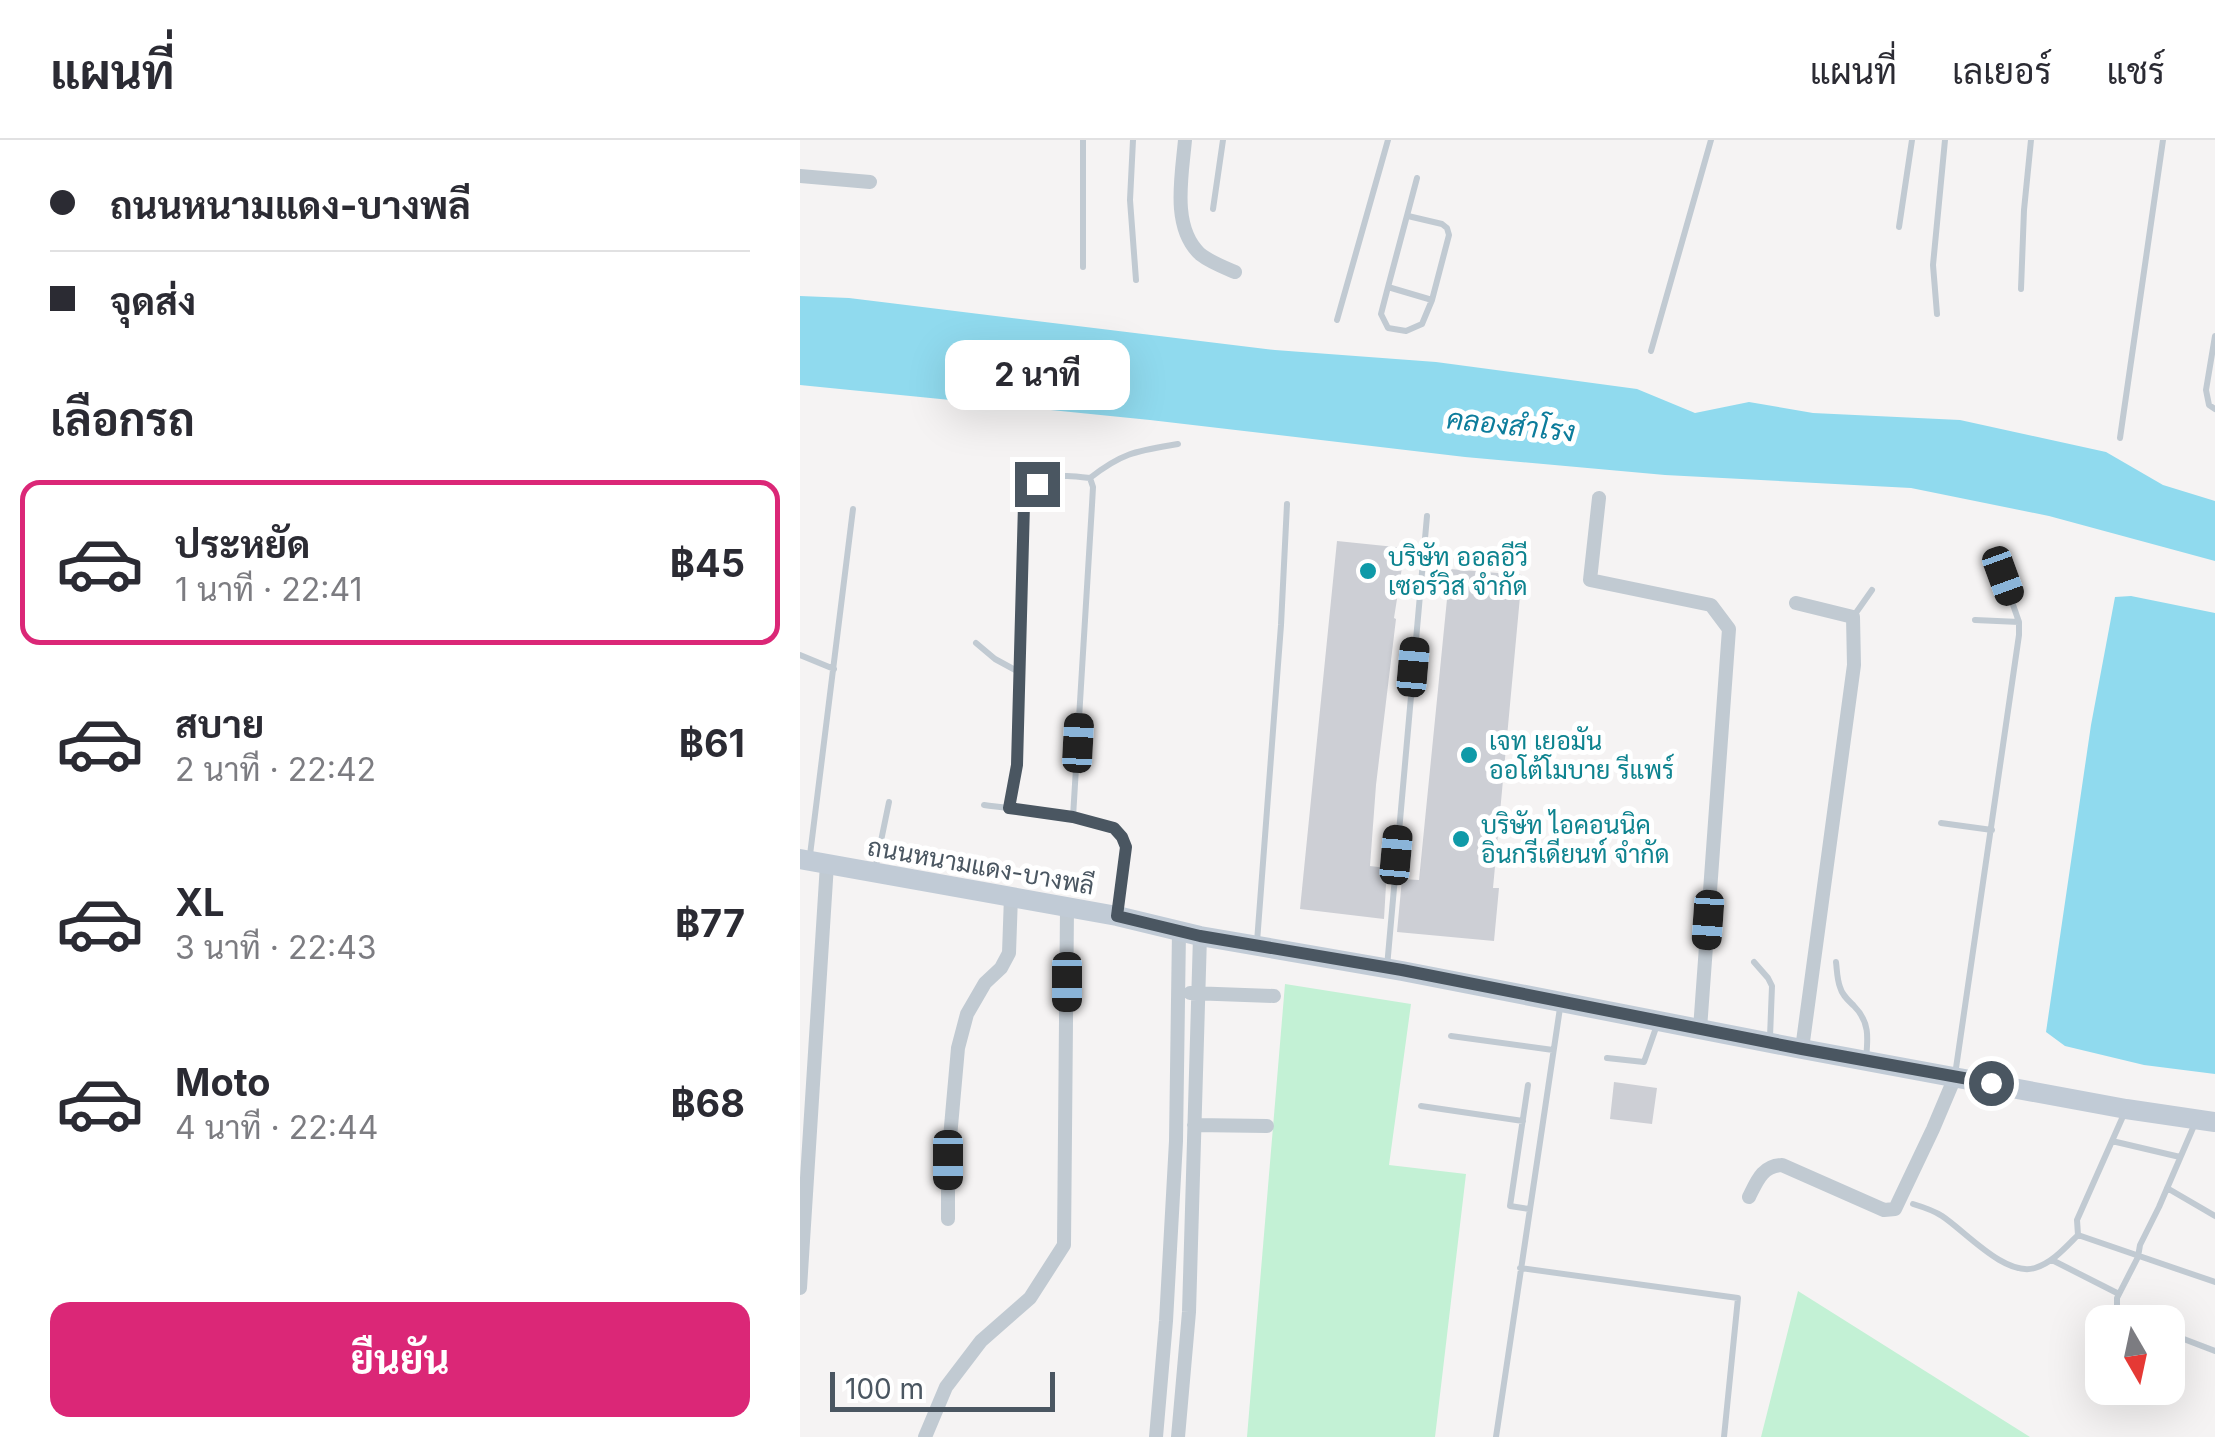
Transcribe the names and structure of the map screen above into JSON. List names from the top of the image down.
{
  "streets": {
    "main road": ["ถนนหนามแดง-บางพลี"]
  },
  "water": ["คลองสำโรง"],
  "places": ["บริษัท ออลอีวี เซอร์วิส จำกัด", "เจท เยอมัน ออโต้โมบาย รีแพร์", "บริษัท ไอคอนนิค อินกรีเดียนท์ จำกัด"],
  "scale_bar": "100 m",
  "north": "bottom",
  "page": {
    "header": "แผนที่",
    "nav": ["แผนที่", "เลเยอร์", "แชร์"],
    "banner": ["ถนนหนามแดง-บางพลี", "จุดส่ง"],
    "bubble": "2 นาที",
    "heading": "เลือกรถ",
    "list": [
      {
        "name": "ประหยัด",
        "note": "1 นาที · 22:41",
        "value": "฿45"
      },
      {
        "name": "สบาย",
        "note": "2 นาที · 22:42",
        "value": "฿61"
      },
      {
        "name": "XL",
        "note": "3 นาที · 22:43",
        "value": "฿77"
      },
      {
        "name": "Moto",
        "note": "4 นาที · 22:44",
        "value": "฿68"
      }
    ],
    "buttons": "ยืนยัน",
    "scale": "100 m"
  }
}
